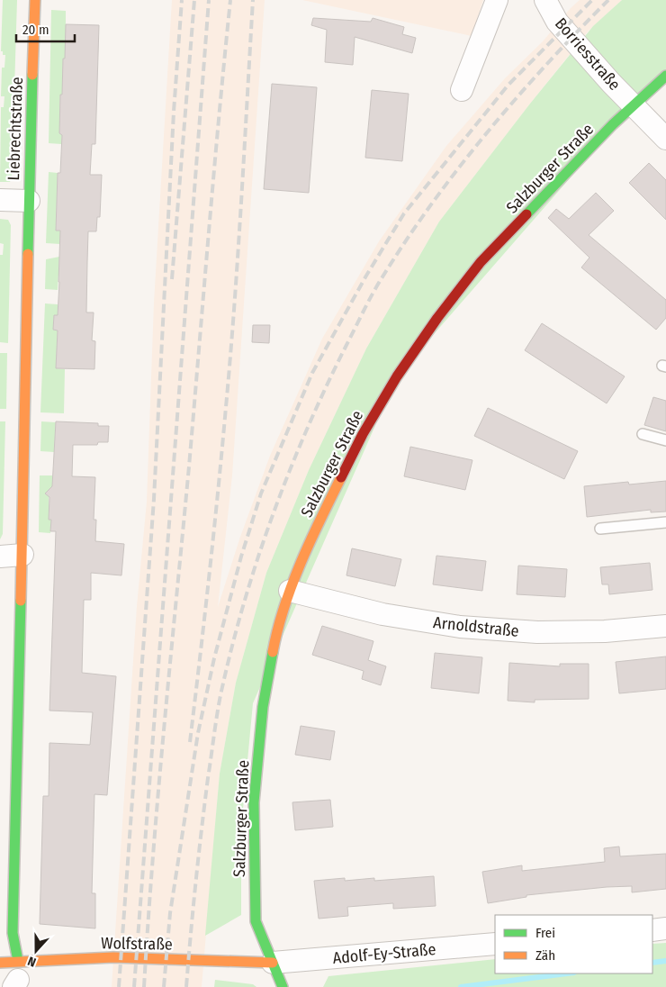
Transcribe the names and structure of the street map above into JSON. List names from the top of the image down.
{
  "streets": {
    "street": [
      "Borriesstraße",
      "Liebrechtstraße",
      "Salzburger Straße",
      "Arnoldstraße",
      "Wolfstraße",
      "Adolf-Ey-Straße"
    ]
  },
  "crossings": [
    ["Borriesstraße", "Salzburger Straße"],
    ["Liebrechtstraße", "Wolfstraße"],
    ["Salzburger Straße", "Arnoldstraße"],
    ["Salzburger Straße", "Wolfstraße"],
    ["Salzburger Straße", "Adolf-Ey-Straße"],
    ["Wolfstraße", "Adolf-Ey-Straße"]
  ],
  "legend": ["Frei", "Zäh"],
  "scale_bar": "20 m",
  "north": "bottom"
}
